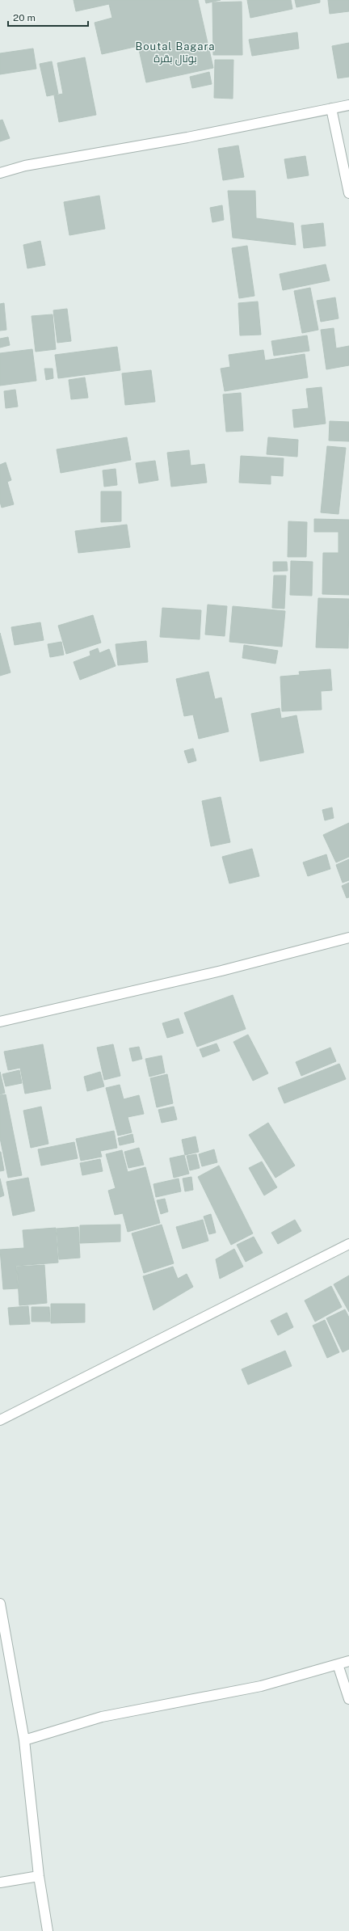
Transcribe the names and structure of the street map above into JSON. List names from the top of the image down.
{
  "districts": ["Boutal Bagara بوتال بقرة"],
  "scale_bar": "20 m"
}
